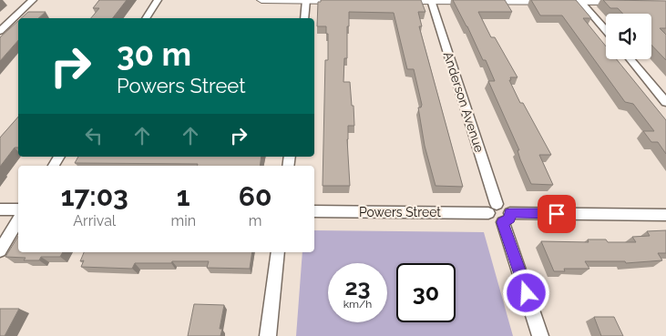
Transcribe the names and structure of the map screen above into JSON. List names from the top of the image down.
{
  "streets": {
    "street": ["Anderson Avenue", "Powers Street"]
  },
  "crossings": [
    ["Anderson Avenue", "Powers Street"]
  ],
  "page": {
    "turn": ["30 m", "Powers Street"],
    "eta": [
      "17:03",
      "Arrival",
      "1",
      "min",
      "60",
      "m"
    ],
    "speed": "23 km/h",
    "limit": "30"
  }
}
